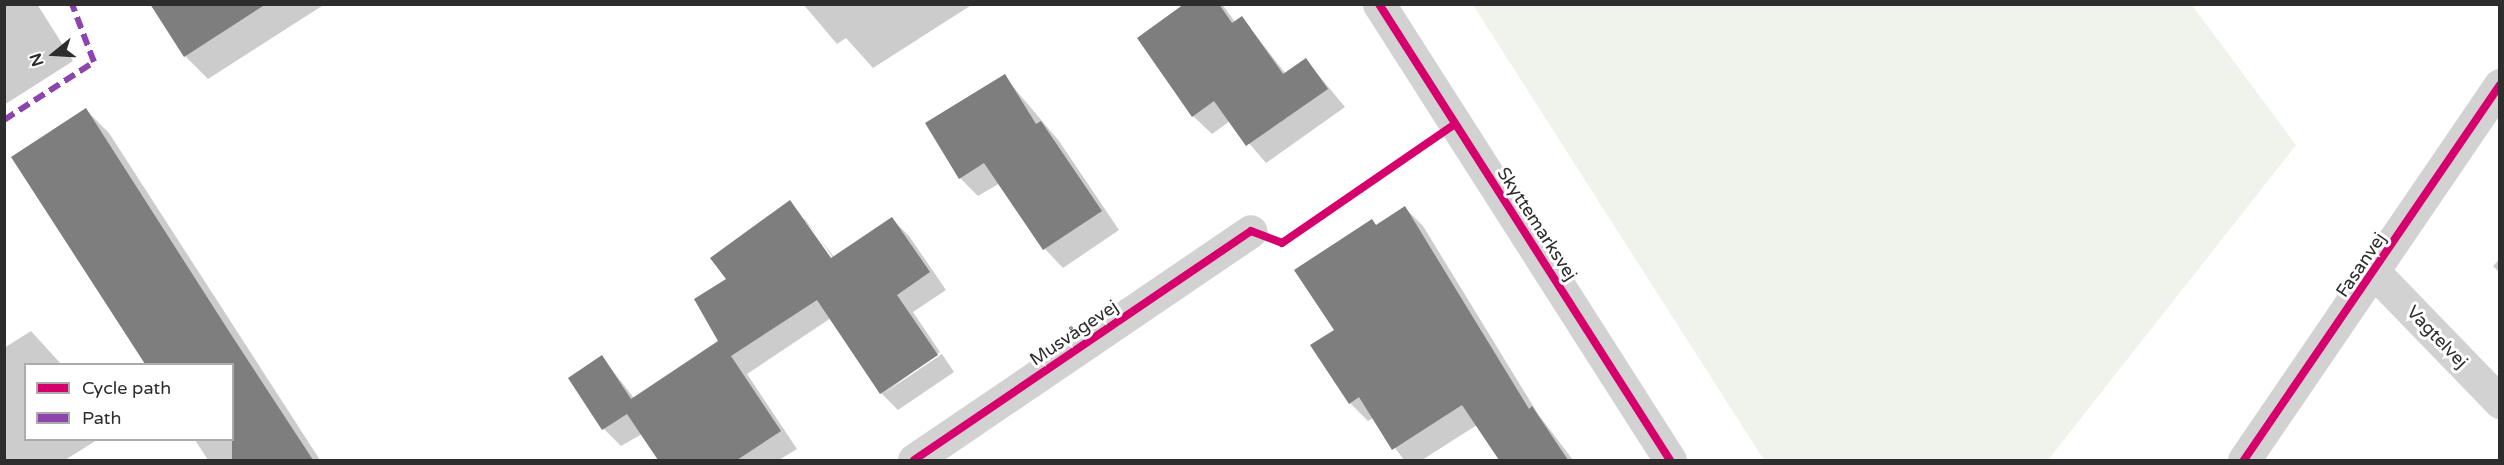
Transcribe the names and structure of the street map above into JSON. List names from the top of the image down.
{
  "streets": {
    "street": [
      "Skyttemarksvej",
      "Fasanvej",
      "Musvågevej",
      "Vagtelvej"
    ]
  },
  "crossings": [
    ["Fasanvej", "Vagtelvej"]
  ],
  "legend": ["Cycle path", "Path"],
  "north": "left"
}
